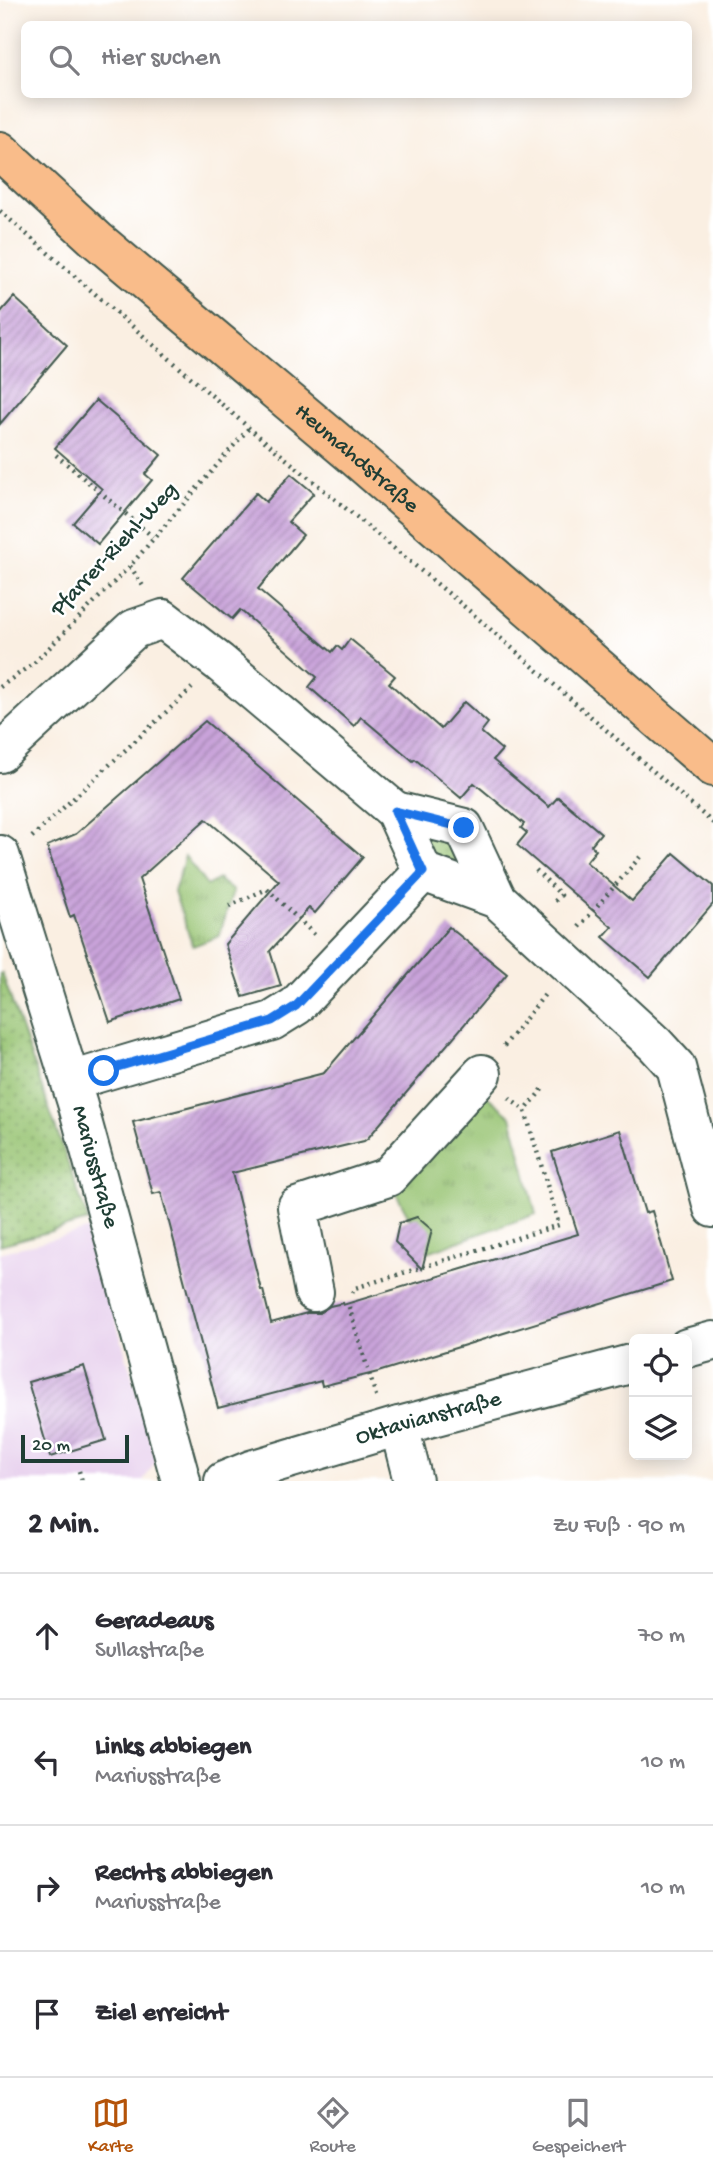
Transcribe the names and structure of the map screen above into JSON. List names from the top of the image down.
{
  "streets": {
    "main road": ["Heumahdstraße"],
    "street": ["Mariusstraße", "Oktavianstraße"],
    "path": ["Pfarrer-Riehl-Weg"]
  },
  "scale_bar": "20 m",
  "page": {
    "search": "Hier suchen",
    "scale": "20 m",
    "heading": ["2 Min.", "Zu Fuß · 90 m"],
    "list": [
      ["Geradeaus", "Sullastraße", "70 m"],
      ["Links abbiegen", "Mariusstraße", "10 m"],
      ["Rechts abbiegen", "Mariusstraße", "10 m"],
      "Ziel erreicht"
    ],
    "nav": ["Karte", "Route", "Gespeichert"]
  }
}
